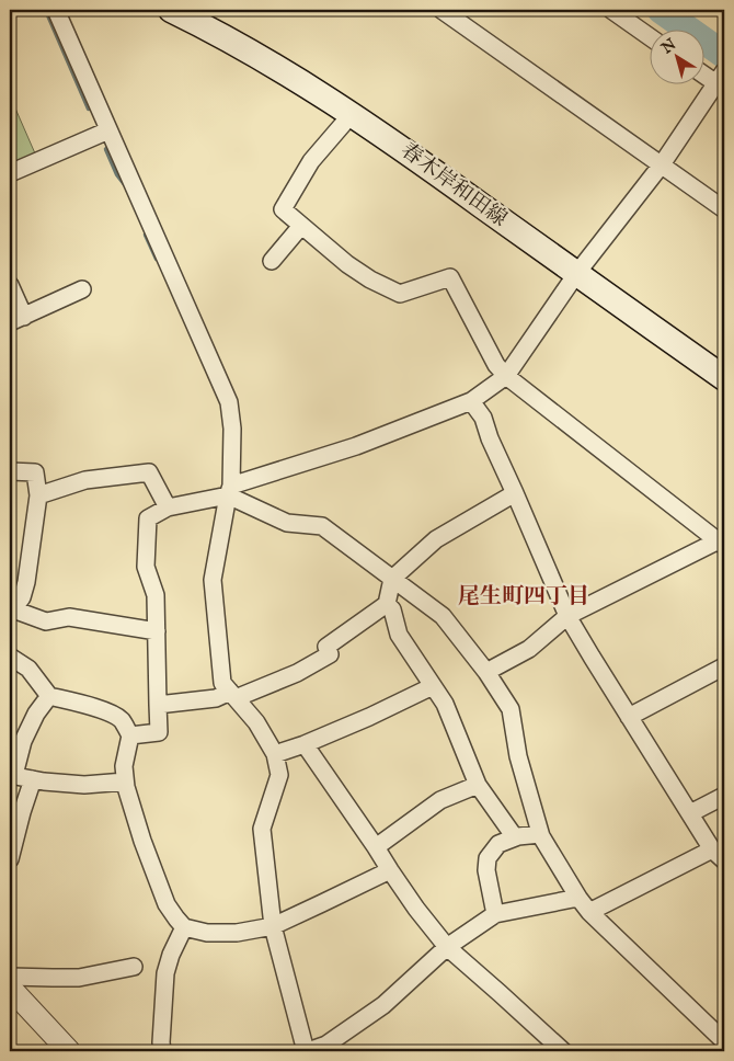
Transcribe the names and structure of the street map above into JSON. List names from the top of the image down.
{
  "streets": {
    "main road": ["春木岸和田線"]
  },
  "districts": ["尾生町四丁目"],
  "north": "top left"
}
